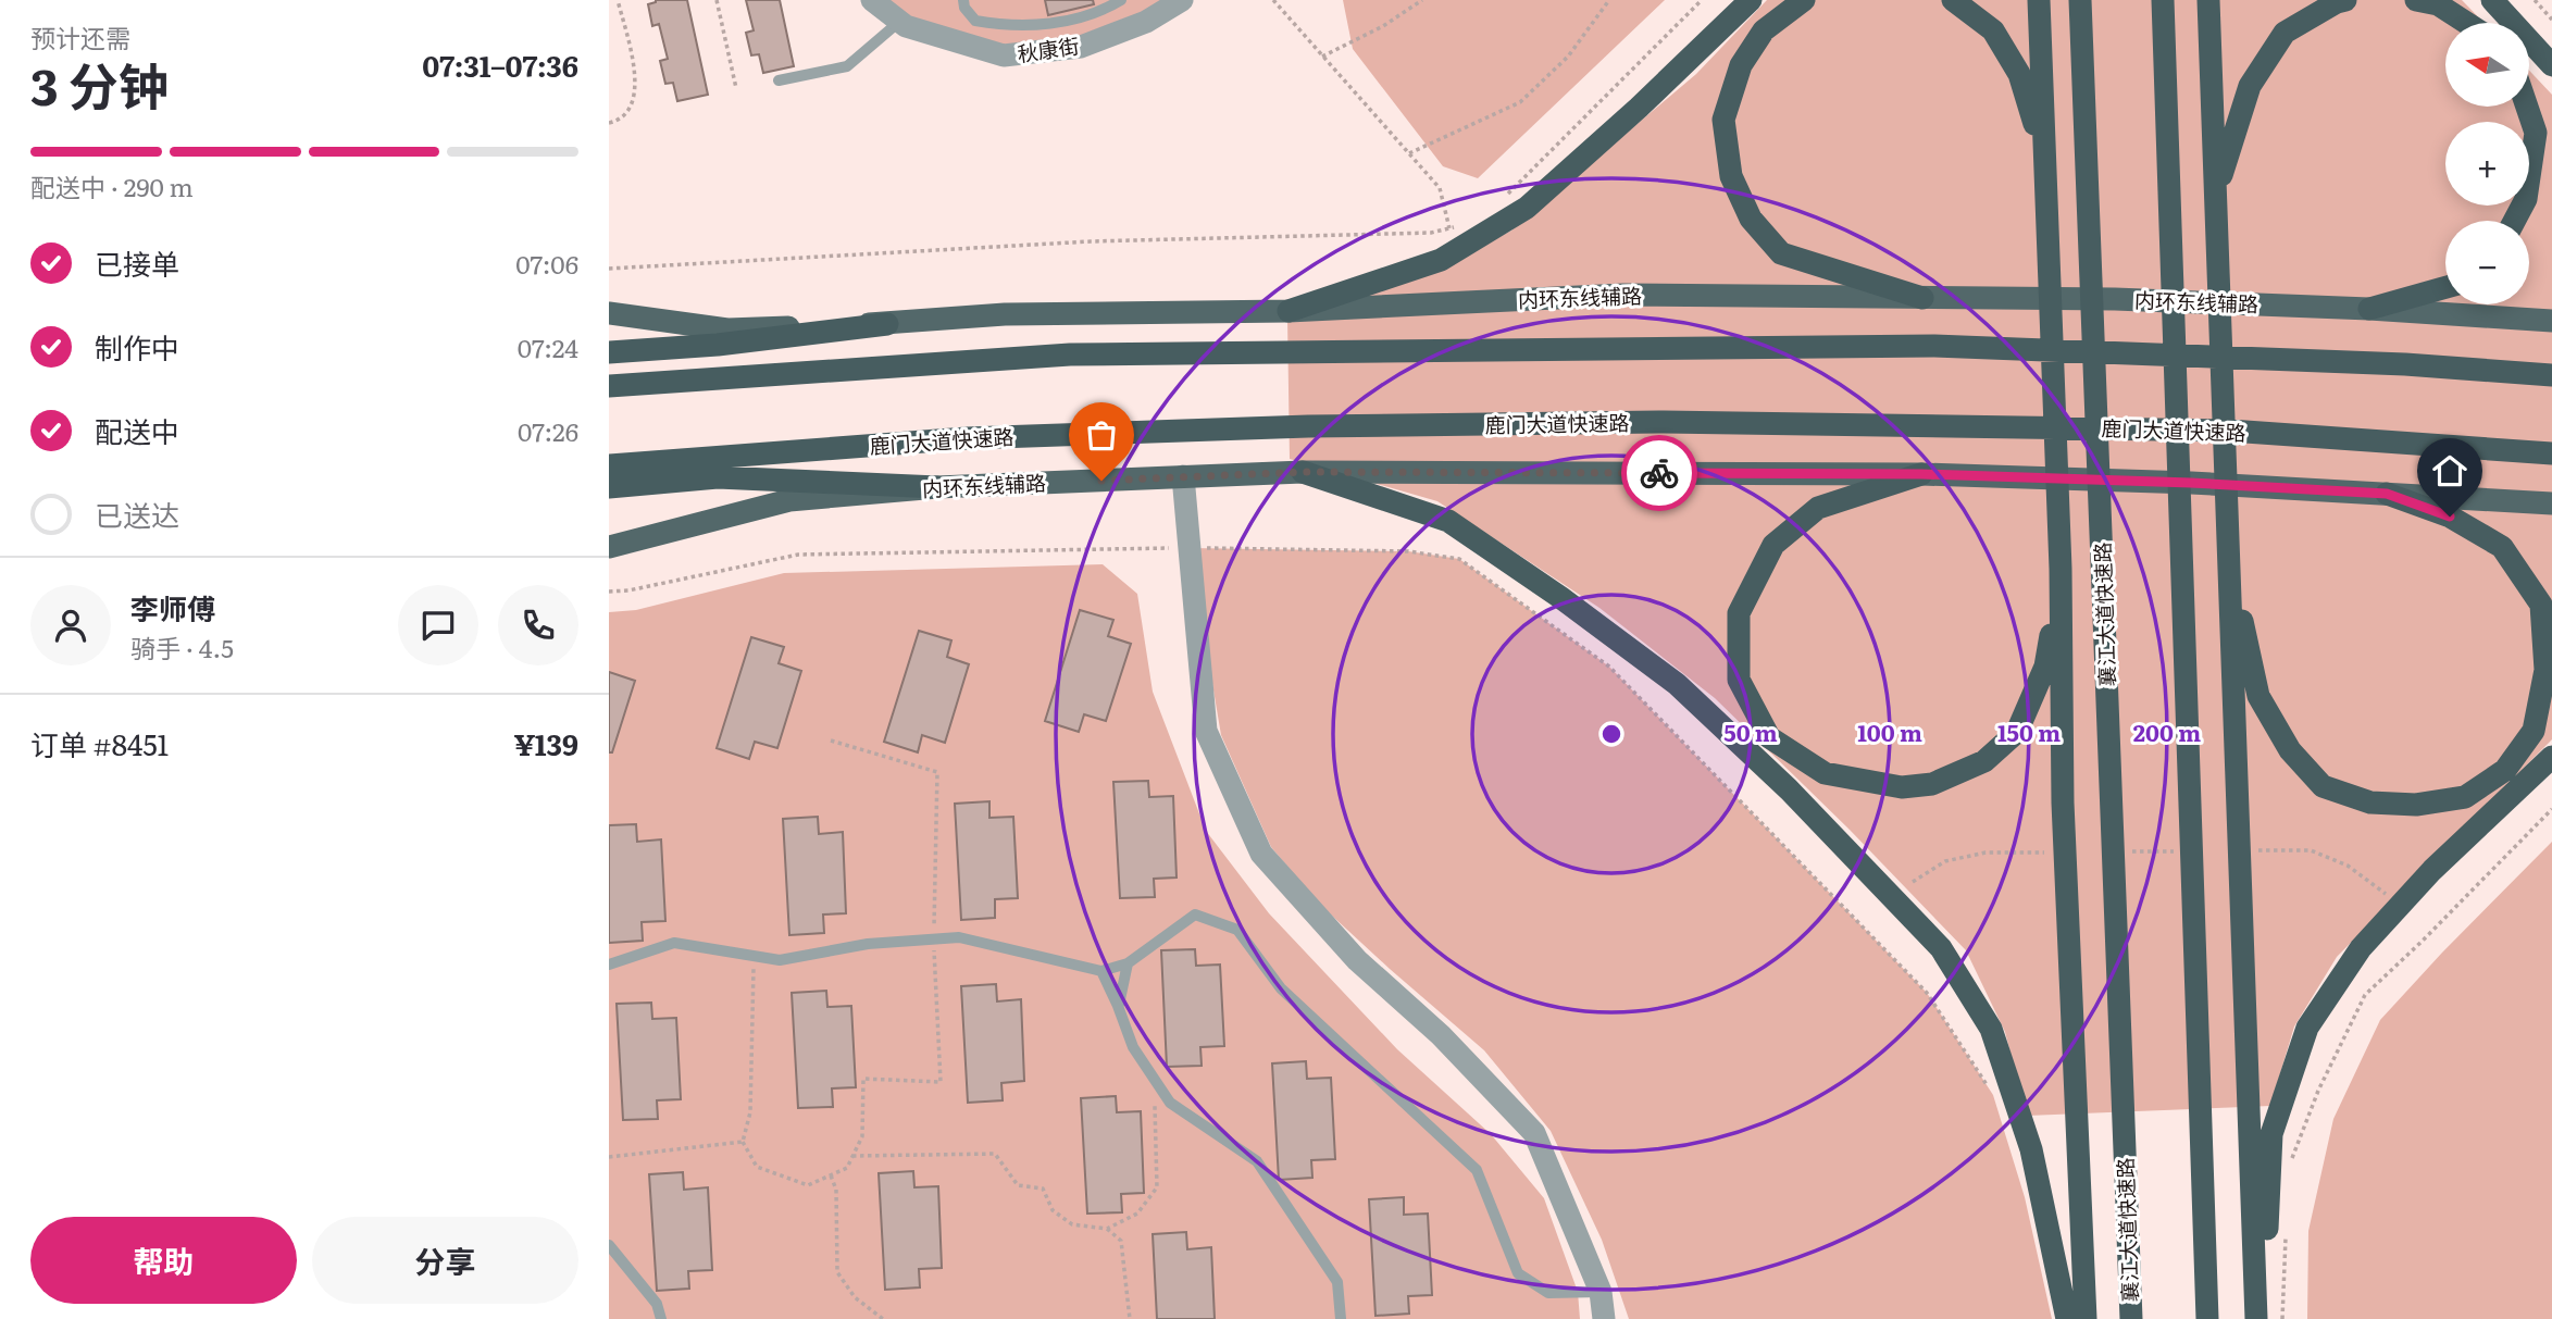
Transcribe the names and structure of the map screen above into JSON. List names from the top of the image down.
{
  "streets": {
    "highway": ["鹿门大道快速路", "襄江大道快速路"],
    "main road": ["内环东线辅路"],
    "street": ["秋康街"]
  },
  "north": "left",
  "page": {
    "heading": ["3 分钟", "预计还需", "07:31–07:36"],
    "panel": [
      "李师傅",
      "骑手 · 4.5",
      "订单 #8451",
      "¥139"
    ],
    "map_buttons": ["+", "−"],
    "bar": "配送中 · 290 m",
    "list": [
      ["已接单", "07:06"],
      ["制作中", "07:24"],
      ["配送中", "07:26"],
      "已送达"
    ],
    "buttons": ["帮助", "分享"]
  },
  "rings": [
    "50 m",
    "100 m",
    "150 m",
    "200 m"
  ]
}
